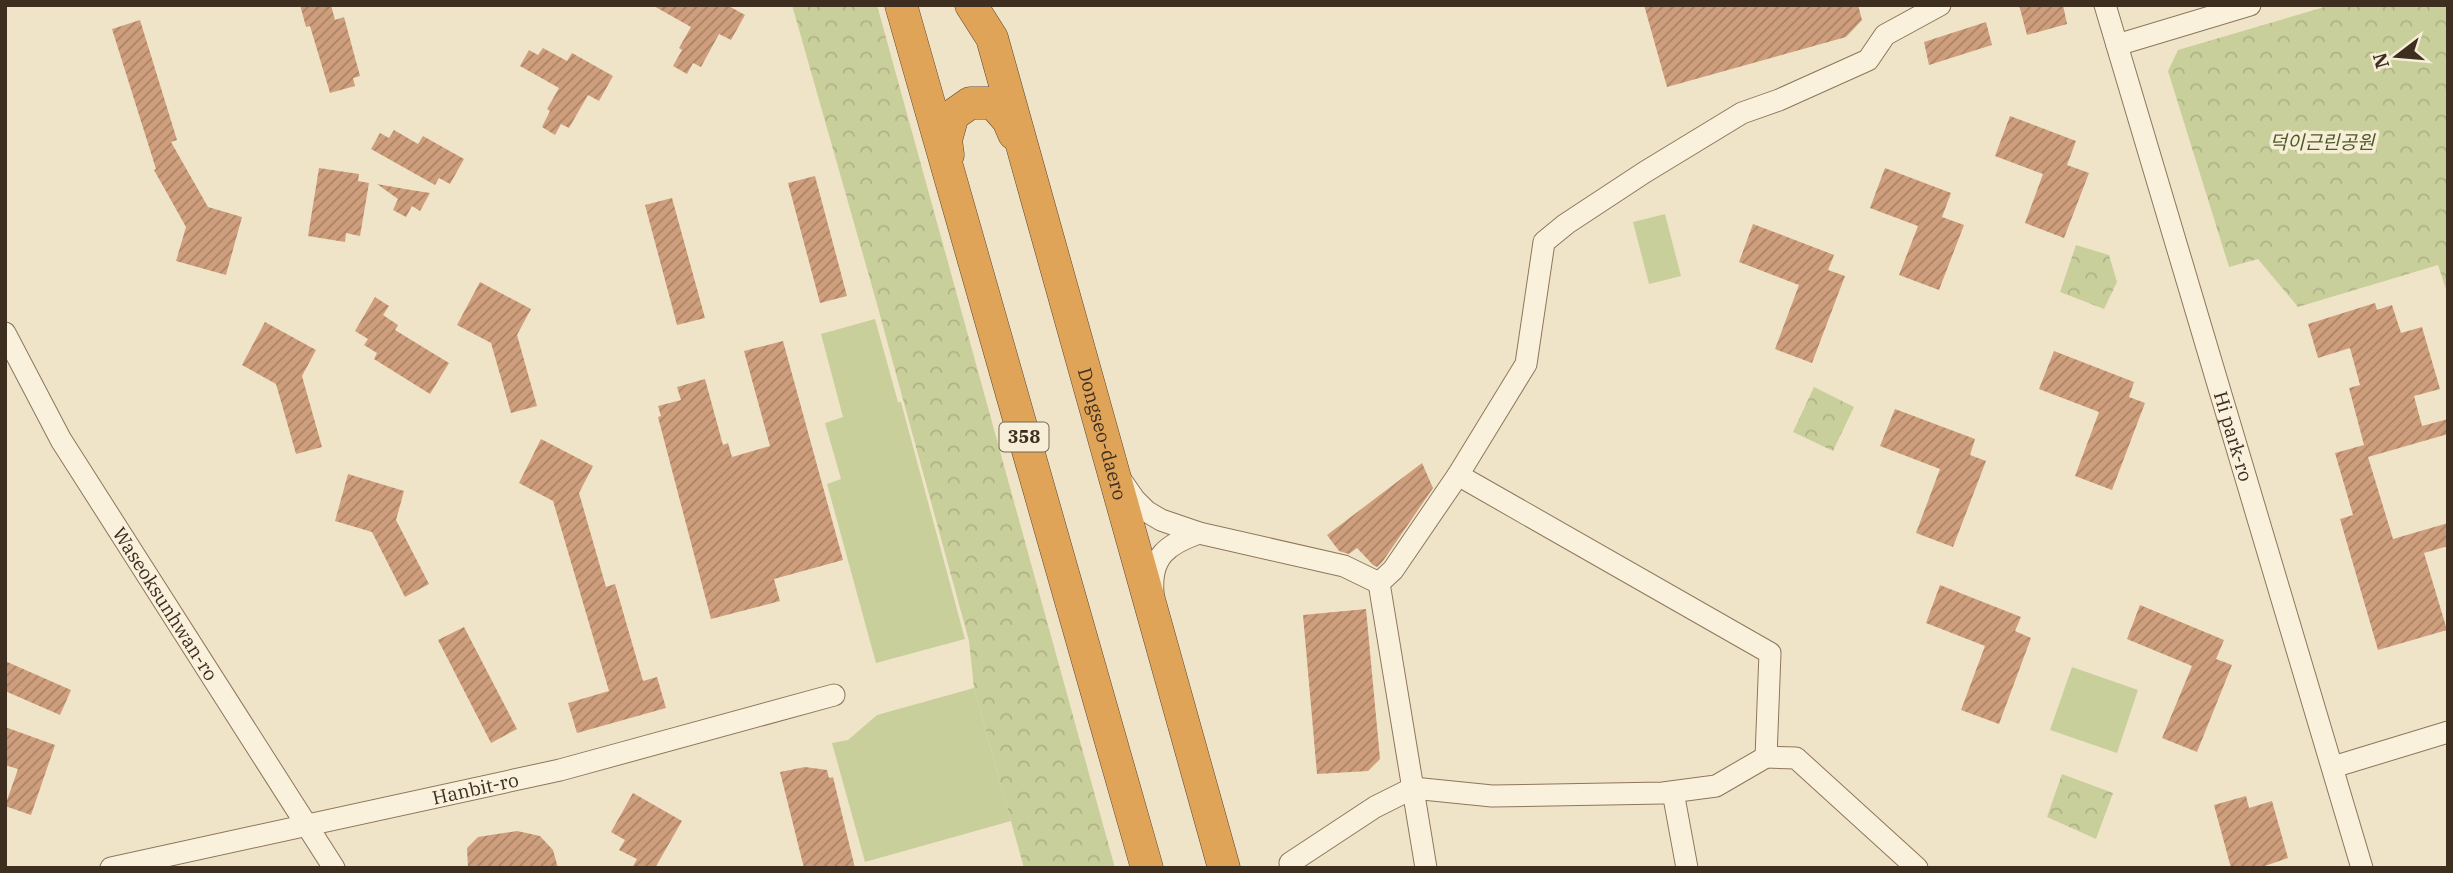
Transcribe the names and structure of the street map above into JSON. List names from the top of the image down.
{
  "streets": {
    "highway": ["Dongseo-daero", "358"],
    "street": ["Hi park-ro", "Waseoksunhwan-ro", "Hanbit-ro"]
  },
  "crossings": [
    ["Waseoksunhwan-ro", "Hanbit-ro"]
  ],
  "parks": ["덕이근린공원"],
  "north": "left"
}
